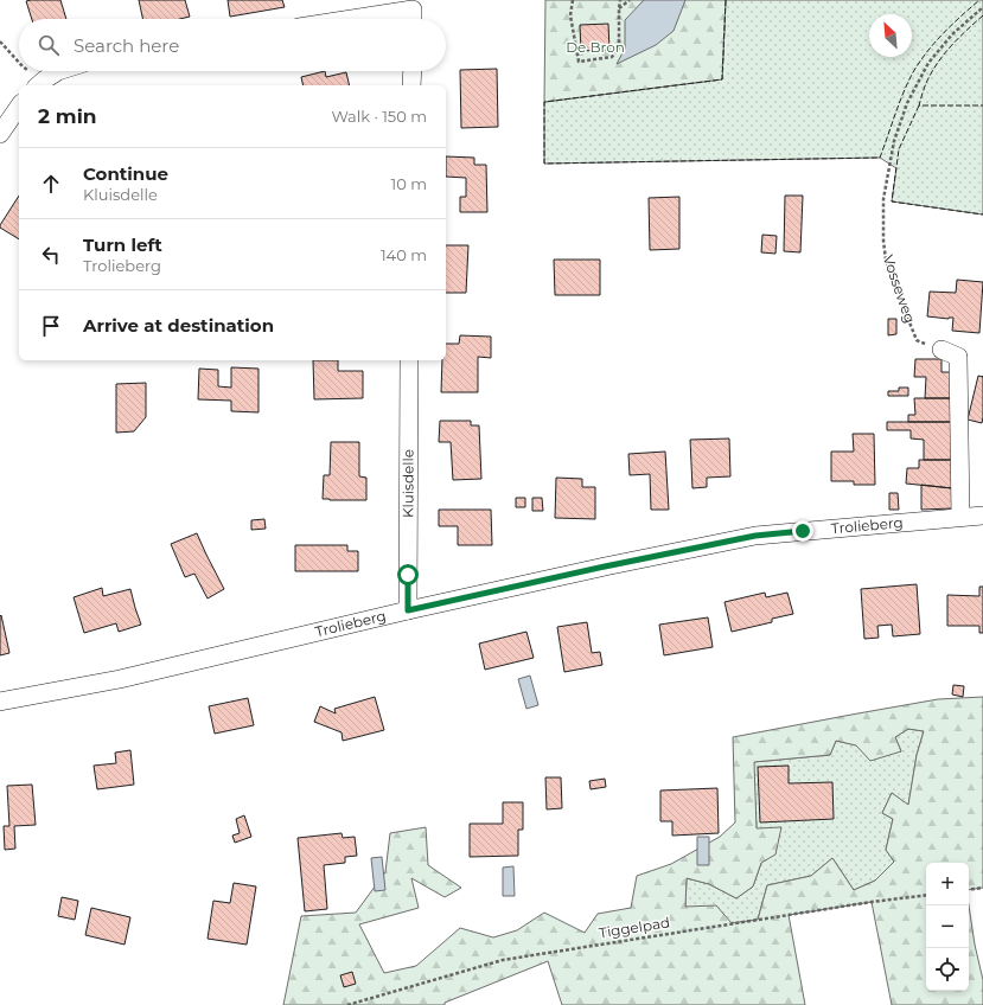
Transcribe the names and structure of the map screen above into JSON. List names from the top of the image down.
{
  "streets": {
    "street": ["Kluisdelle", "Trolieberg"],
    "path": ["Vosseweg", "Tiggelpad"]
  },
  "crossings": [
    ["Kluisdelle", "Trolieberg"]
  ],
  "parks": ["De Bron"],
  "north": "top left",
  "page": {
    "search": "Search here",
    "heading": ["2 min", "Walk · 150 m"],
    "list": [
      ["Continue", "Kluisdelle", "10 m"],
      ["Turn left", "Trolieberg", "140 m"],
      "Arrive at destination"
    ],
    "map_buttons": ["+", "−"]
  }
}
